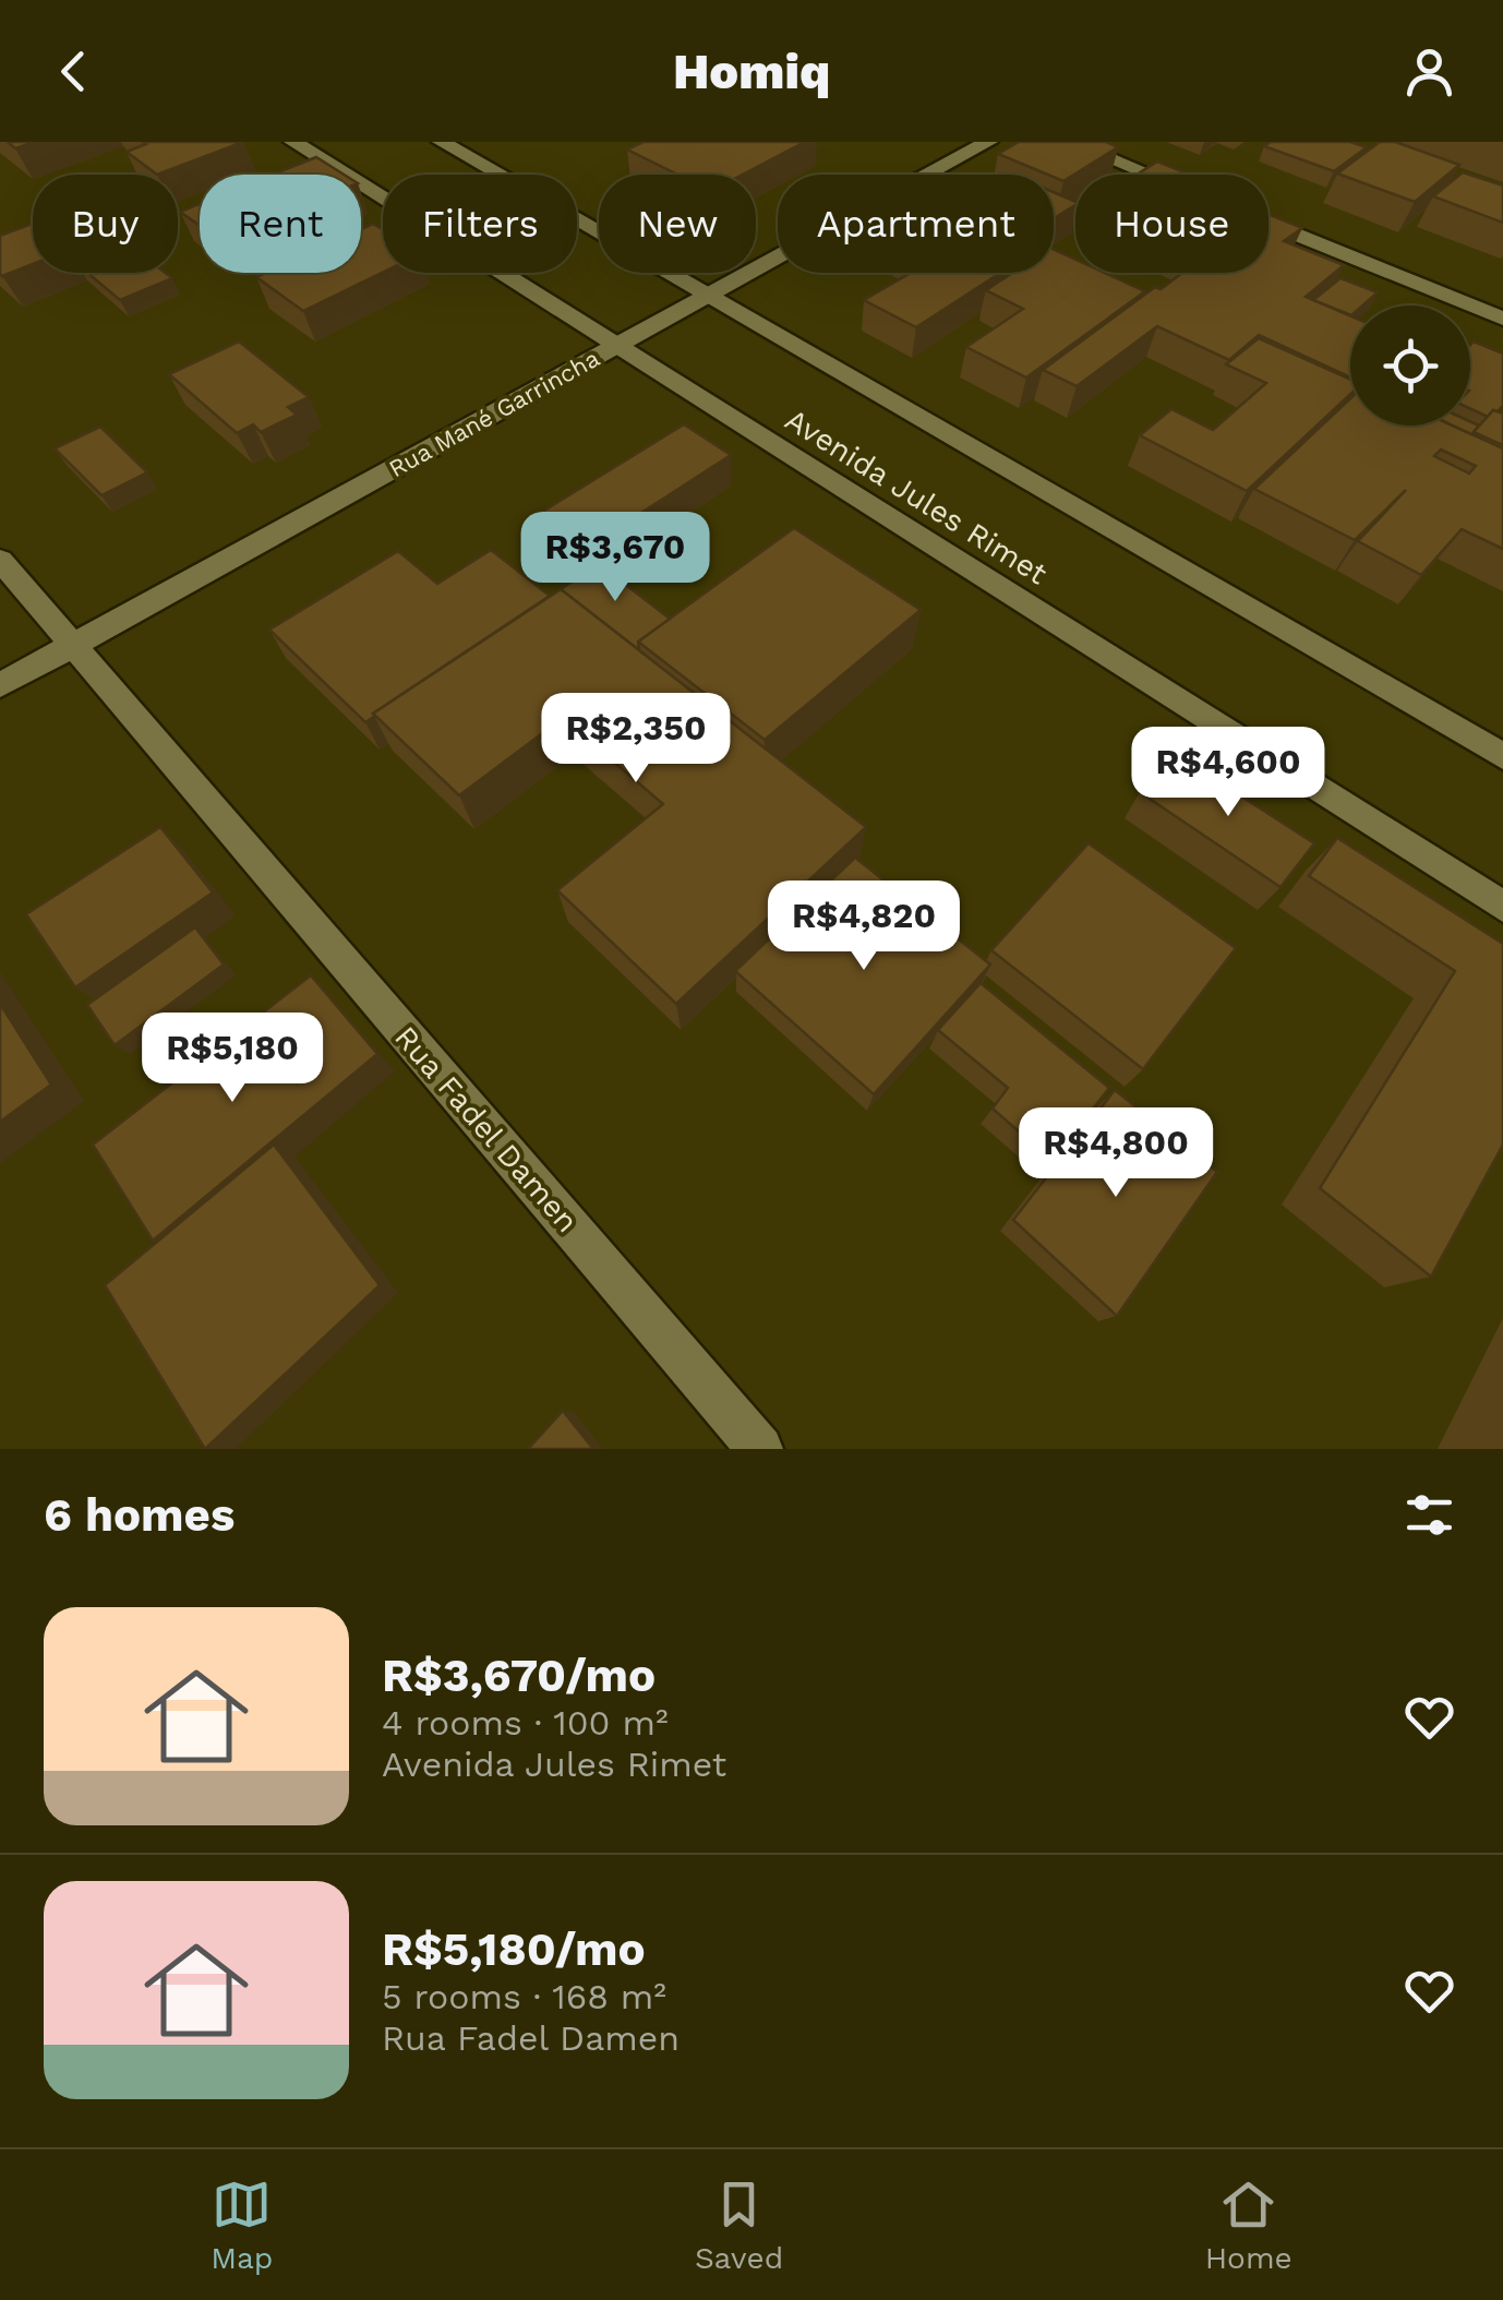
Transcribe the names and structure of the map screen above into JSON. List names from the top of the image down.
{
  "streets": {
    "main road": ["Rua Mané Garrincha", "Avenida Jules Rimet", "Rua Fadel Damen"]
  },
  "crossings": [
    ["Rua Mané Garrincha", "Avenida Jules Rimet"],
    ["Rua Mané Garrincha", "Rua Fadel Damen"]
  ],
  "page": {
    "header": "Homiq",
    "chip": [
      "Buy",
      "Rent",
      "Filters",
      "New",
      "Apartment",
      "House"
    ],
    "price": [
      "R$3,670",
      "R$2,350",
      "R$4,600",
      "R$4,820",
      "R$5,180",
      "R$4,800"
    ],
    "heading": "6 homes",
    "list": [
      {
        "name": "R$3,670/mo",
        "note": "4 rooms · 100 m² · Avenida Jules Rimet"
      },
      {
        "name": "R$5,180/mo",
        "note": "5 rooms · 168 m² · Rua Fadel Damen"
      }
    ],
    "tabs": ["Map", "Saved", "Home"]
  }
}
